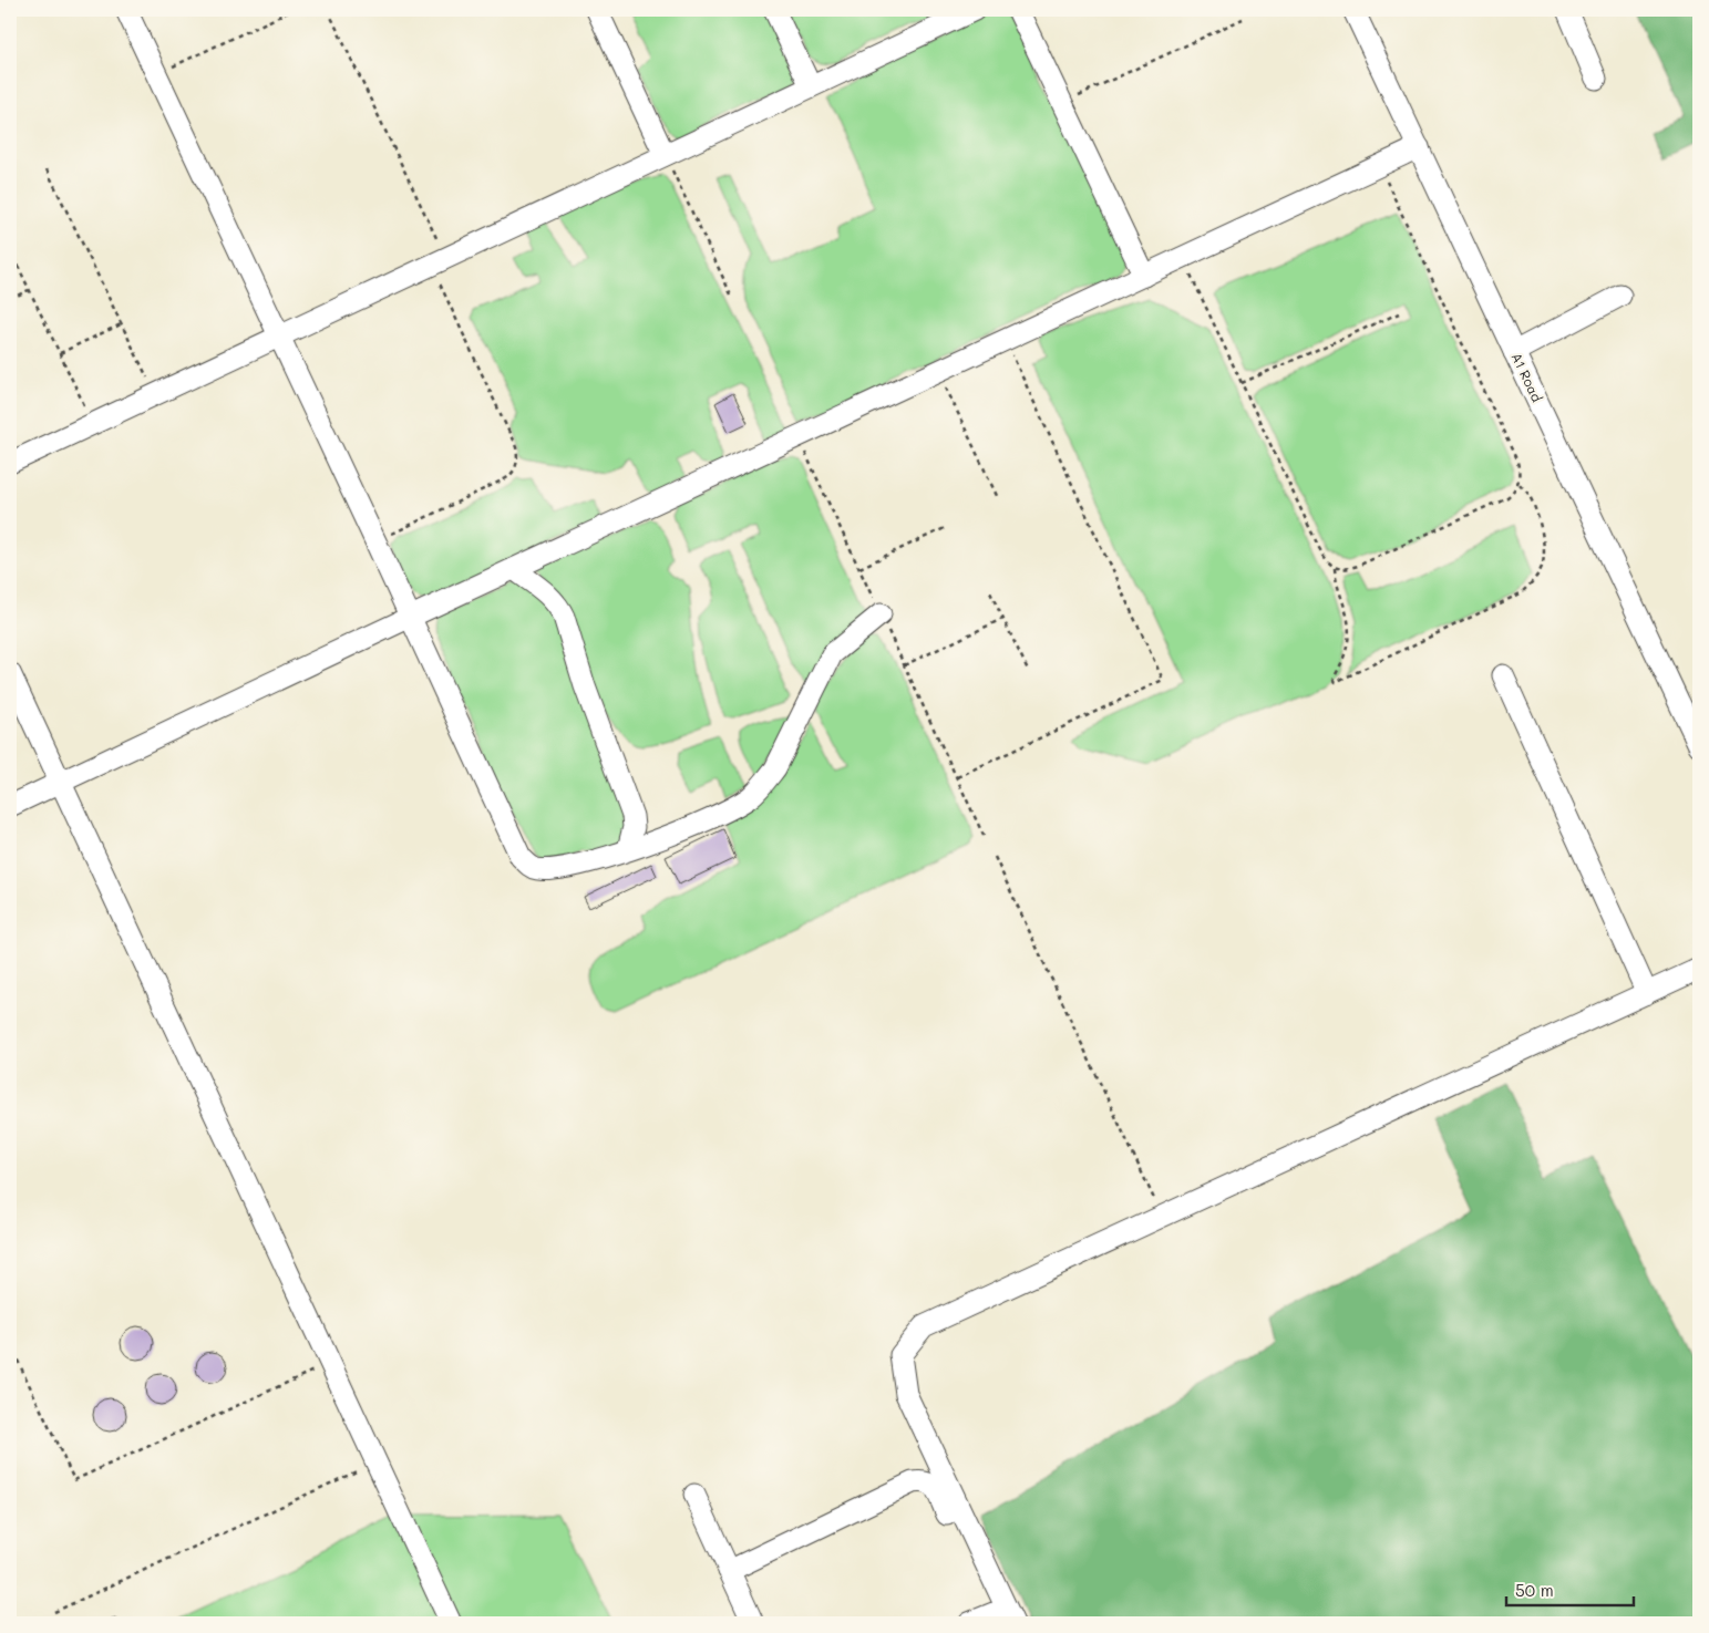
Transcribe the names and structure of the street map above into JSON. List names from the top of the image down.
{
  "streets": {
    "lane": ["A1 Road"]
  },
  "scale_bar": "50 m"
}
